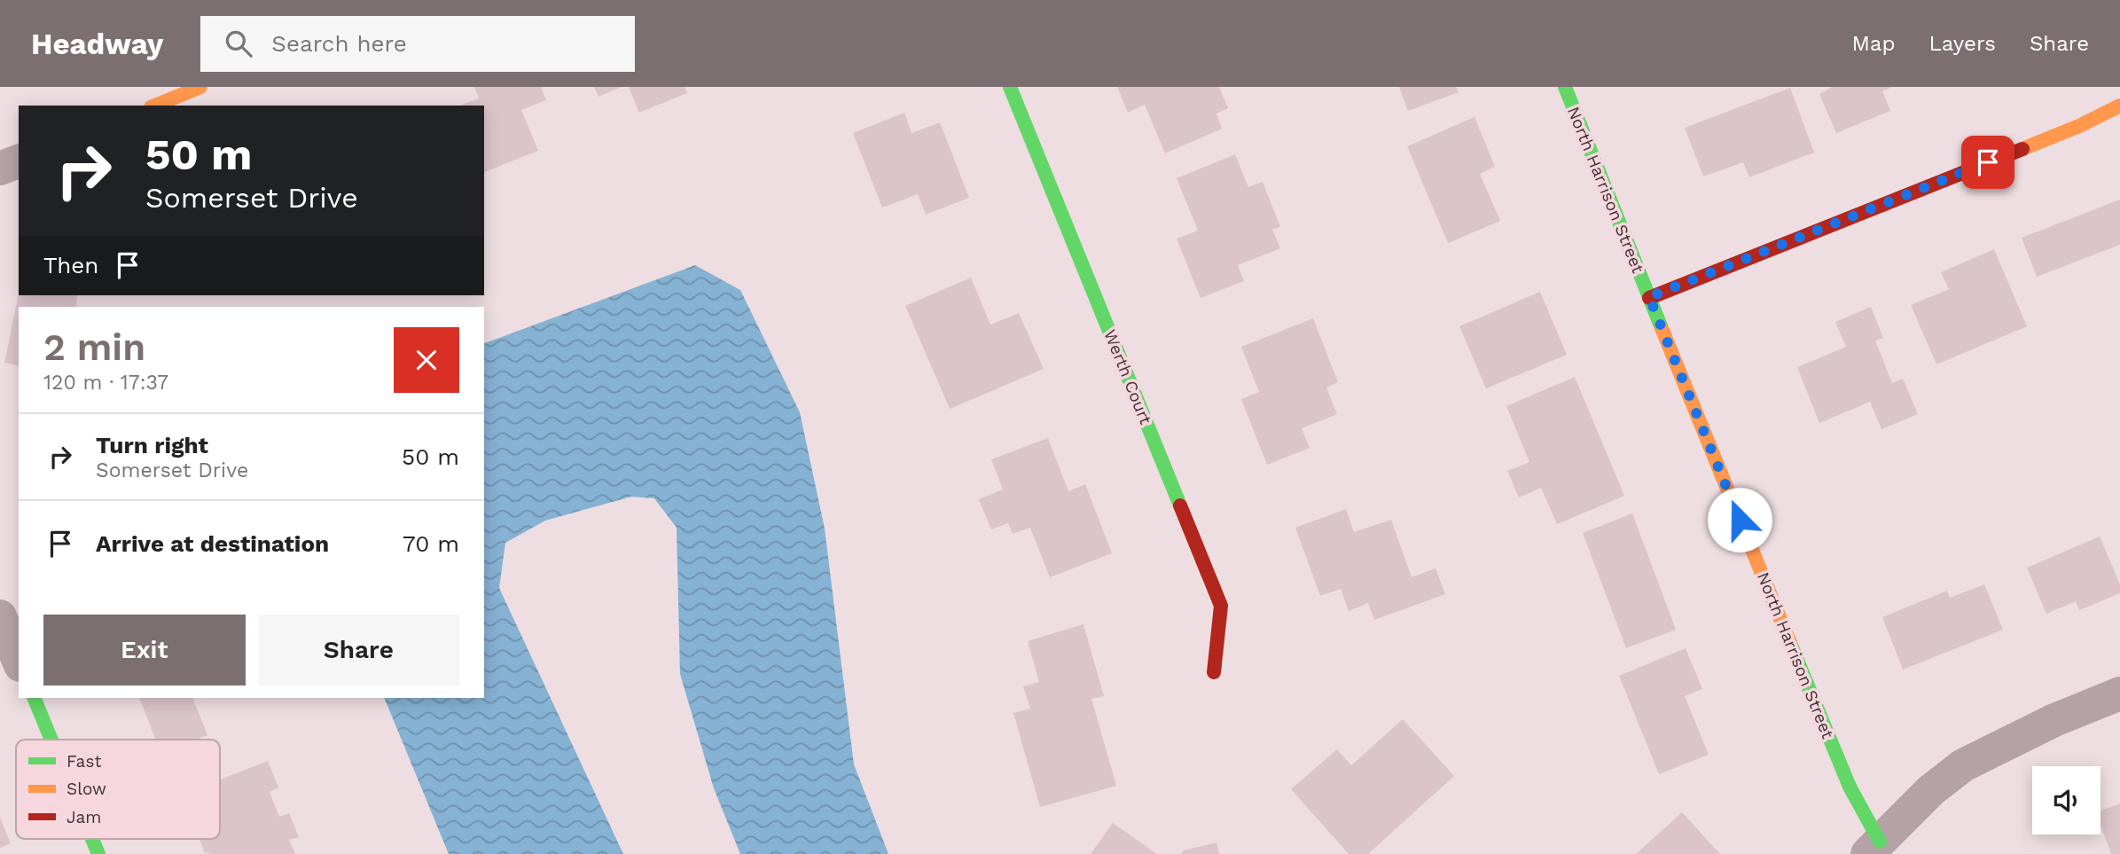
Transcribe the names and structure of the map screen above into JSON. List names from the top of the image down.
{
  "streets": {
    "street": ["North Harrison Street", "Werth Court"]
  },
  "legend": ["Fast", "Slow", "Jam"],
  "page": {
    "header": "Headway",
    "search": "Search here",
    "nav": ["Map", "Layers", "Share"],
    "turn": ["50 m", "Somerset Drive"],
    "then": "Then",
    "heading": ["2 min", "120 m · 17:37"],
    "list": [
      {
        "name": "Turn right",
        "note": "Somerset Drive",
        "value": "50 m"
      },
      {
        "name": "Arrive at destination",
        "value": "70 m"
      }
    ],
    "buttons": ["Exit", "Share"]
  }
}
